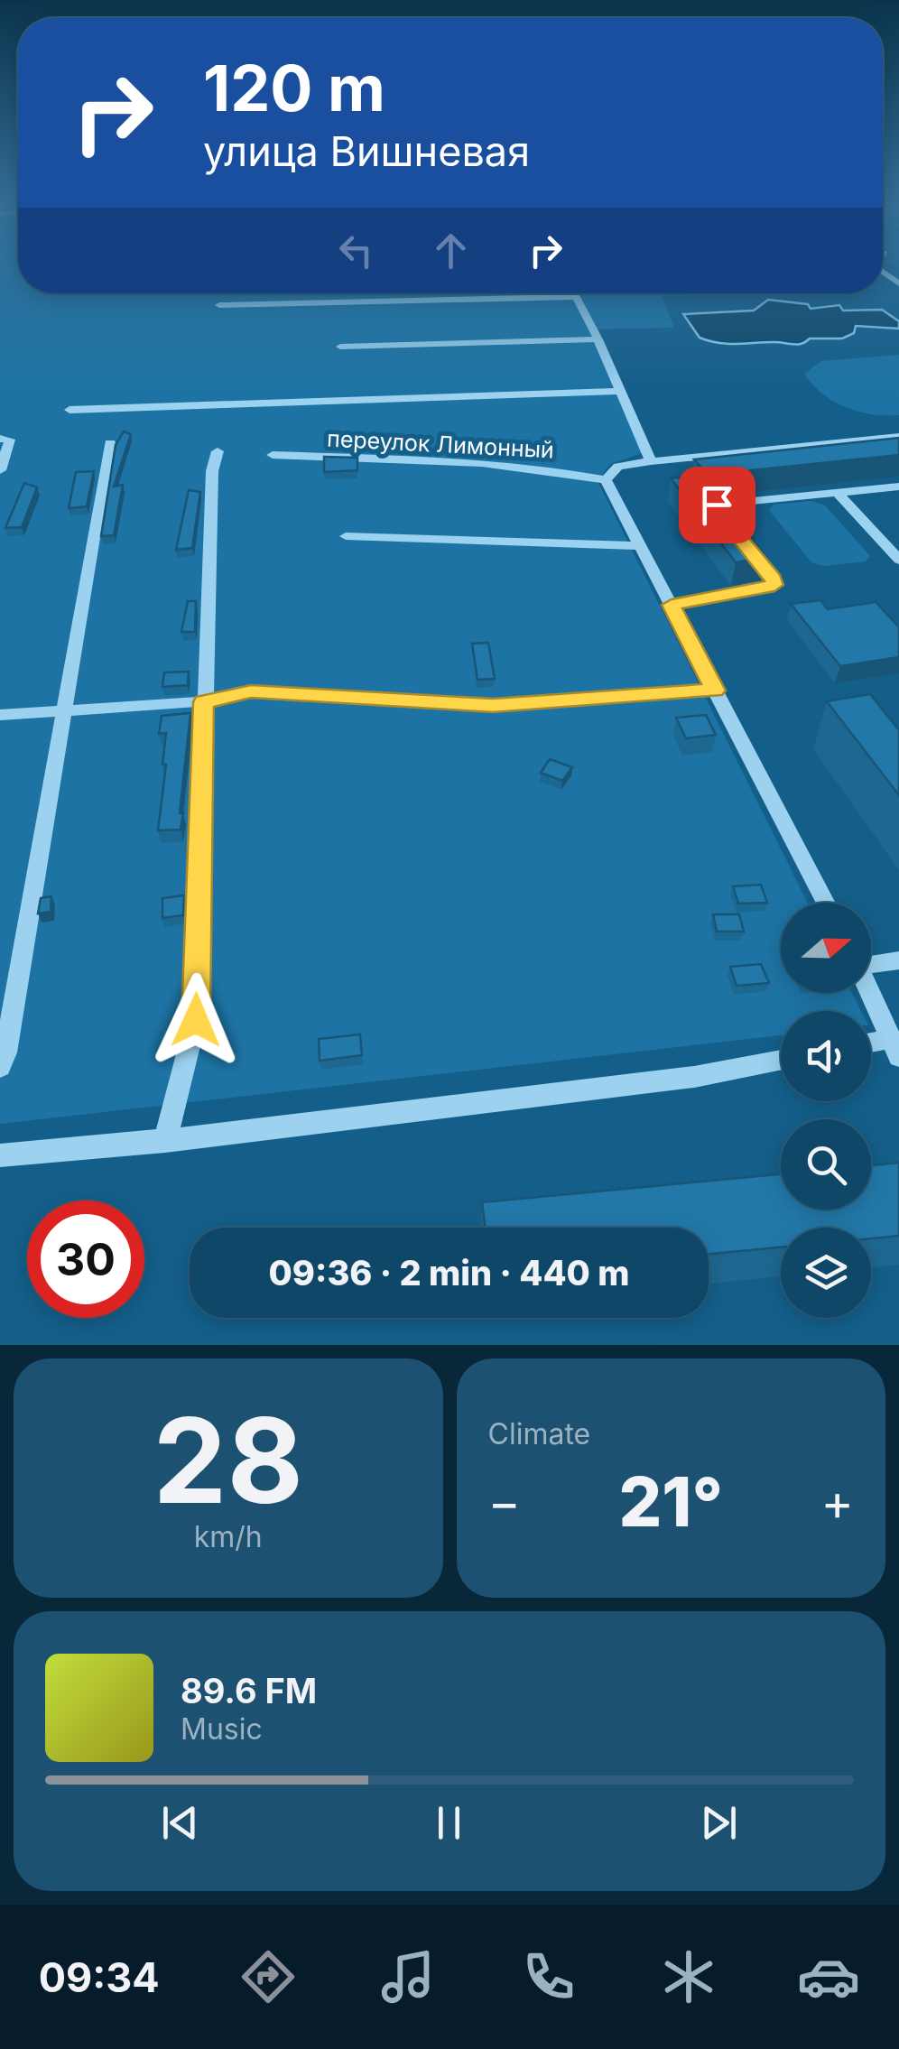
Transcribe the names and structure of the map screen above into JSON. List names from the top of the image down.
{
  "streets": {
    "street": ["переулок Лимонный"]
  },
  "north": "right",
  "page": {
    "turn": ["120 m", "улица Вишневая"],
    "limit": "30",
    "trip": "09:36 · 2 min · 440 m",
    "tile": [
      ["28", "km/h"],
      "Climate"
    ],
    "heat": ["−", "21°", "+"],
    "song": ["89.6 FM", "Music"],
    "tabs": "09:34"
  }
}
